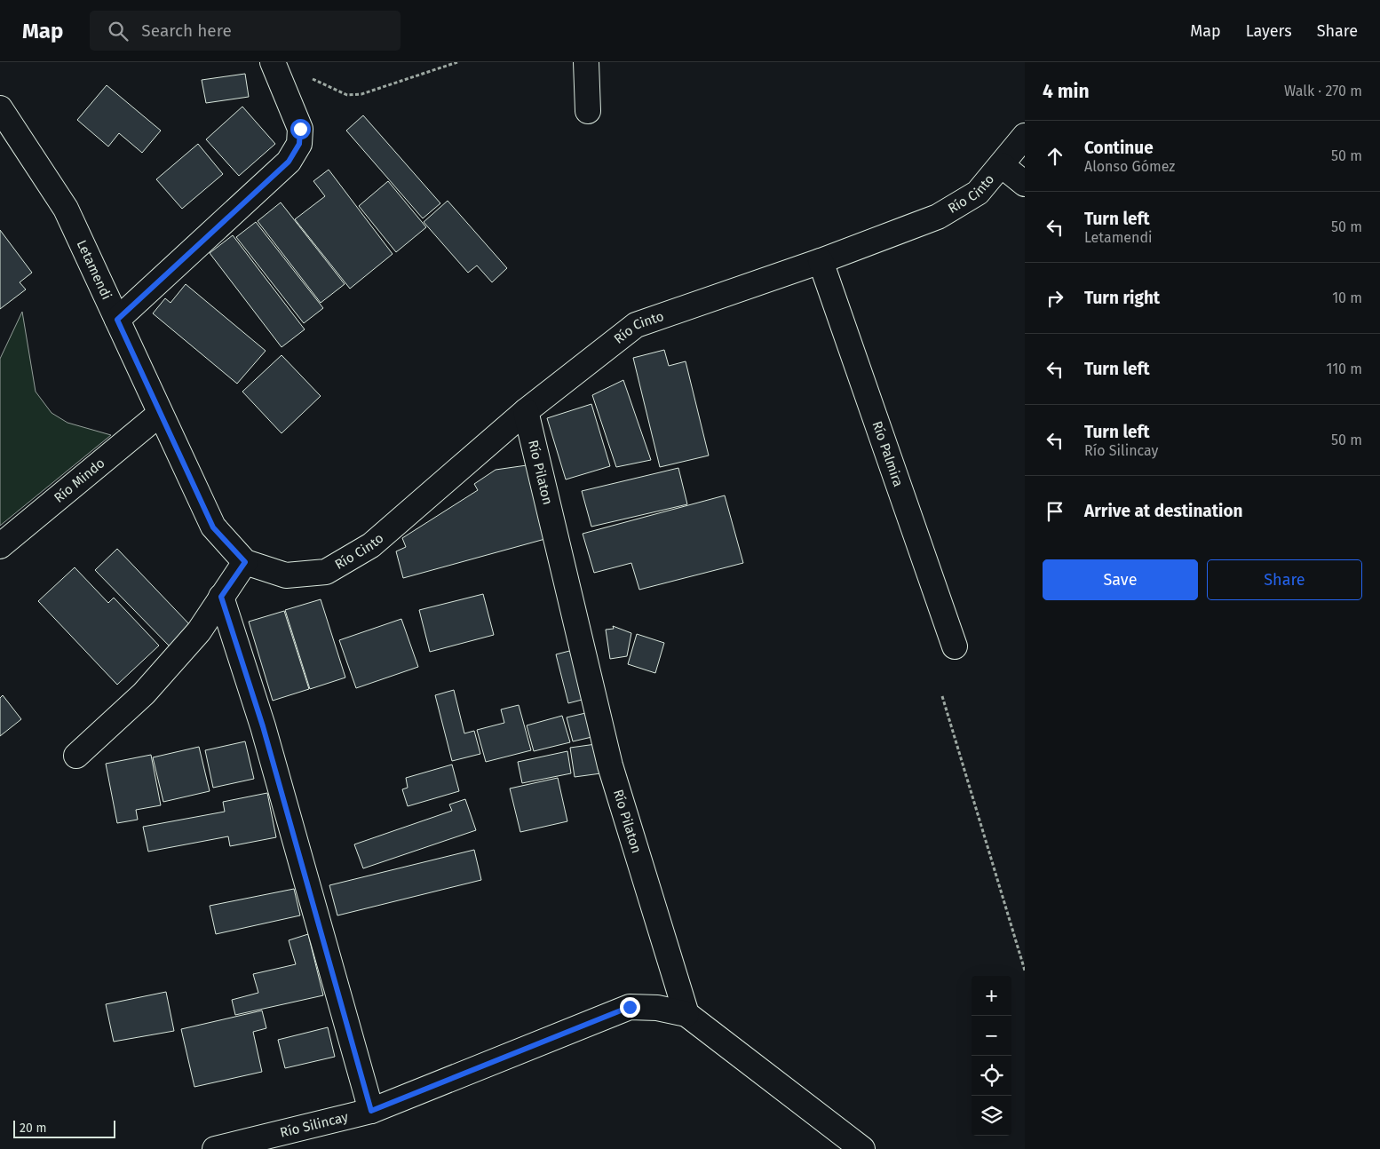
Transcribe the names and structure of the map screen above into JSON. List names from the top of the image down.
{
  "streets": {
    "street": [
      "Río Cinto",
      "Letamendi",
      "Río Palmira",
      "Río Pilaton",
      "Río Mindo",
      "Río Silincay"
    ]
  },
  "crossings": [
    ["Río Cinto", "Letamendi"],
    ["Río Cinto", "Río Palmira"],
    ["Río Cinto", "Río Pilaton"],
    ["Letamendi", "Río Mindo"],
    ["Río Pilaton", "Río Silincay"]
  ],
  "scale_bar": "20 m",
  "page": {
    "header": "Map",
    "search": "Search here",
    "nav": ["Map", "Layers", "Share"],
    "heading": ["4 min", "Walk · 270 m"],
    "list": [
      ["Continue", "Alonso Gómez", "50 m"],
      ["Turn left", "Letamendi", "50 m"],
      ["Turn right", "10 m"],
      ["Turn left", "110 m"],
      ["Turn left", "Río Silincay", "50 m"],
      "Arrive at destination"
    ],
    "buttons": ["Save", "Share"],
    "map_buttons": ["+", "−"],
    "scale": "20 m"
  }
}
